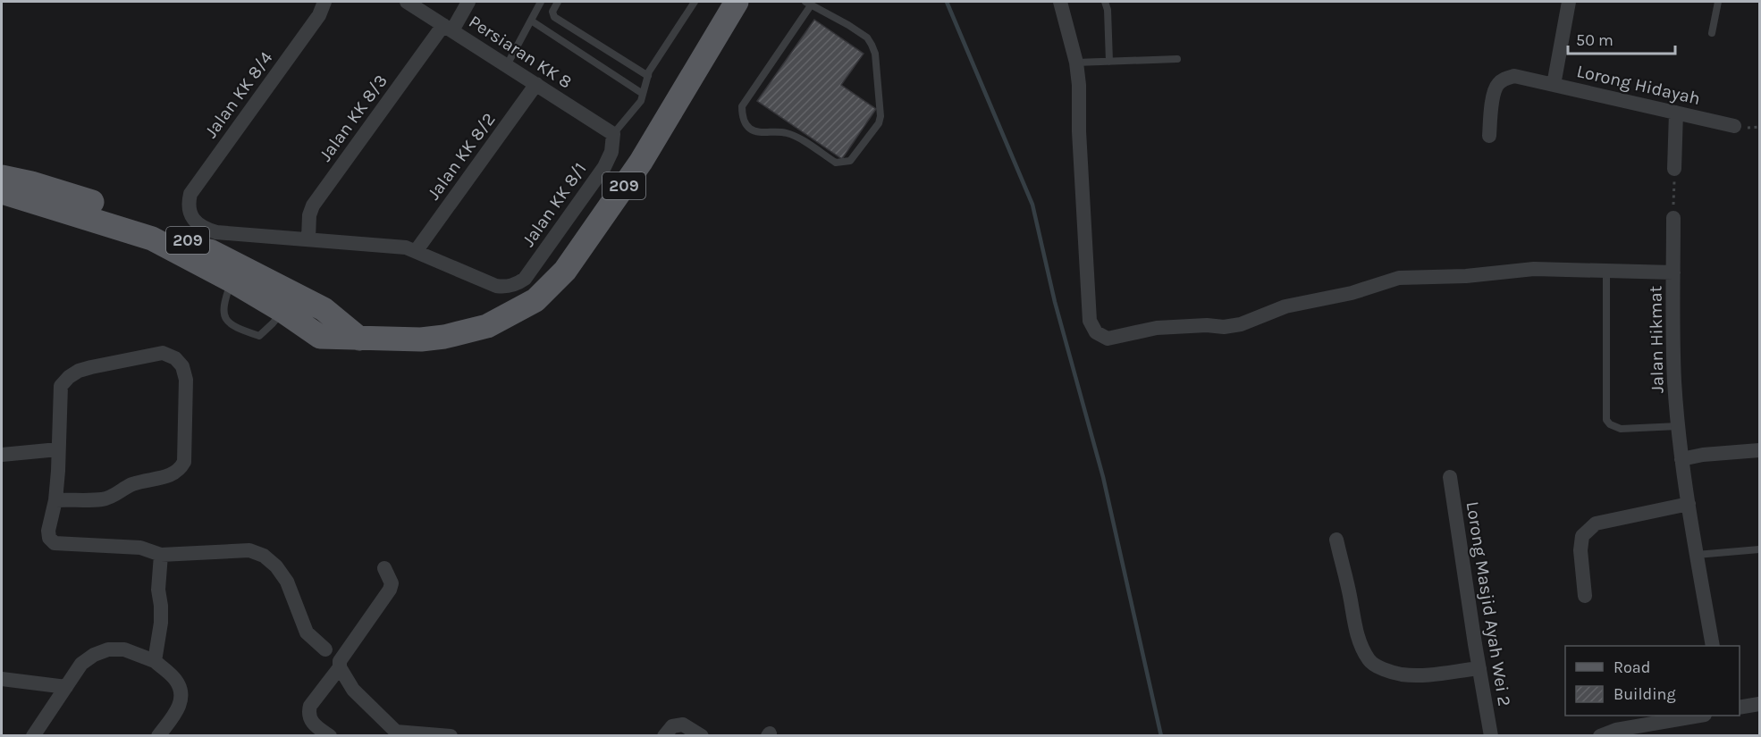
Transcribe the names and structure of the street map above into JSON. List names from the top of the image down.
{
  "streets": {
    "main road": ["209"],
    "street": [
      "Persiaran KK 8",
      "Lorong Hidayah",
      "Jalan KK 8/4",
      "Jalan KK 8/3",
      "Jalan KK 8/2",
      "Jalan KK 8/1",
      "Jalan Hikmat",
      "Lorong Masjid Ayah Wei 2"
    ]
  },
  "crossings": [
    ["Persiaran KK 8", "Jalan KK 8/3"],
    ["Persiaran KK 8", "Jalan KK 8/2"],
    ["Persiaran KK 8", "Jalan KK 8/1"],
    ["Jalan KK 8/4", "Jalan KK 8/3"],
    ["Jalan KK 8/2", "Jalan KK 8/1"]
  ],
  "legend": ["Road", "Building"],
  "scale_bar": "50 m"
}
